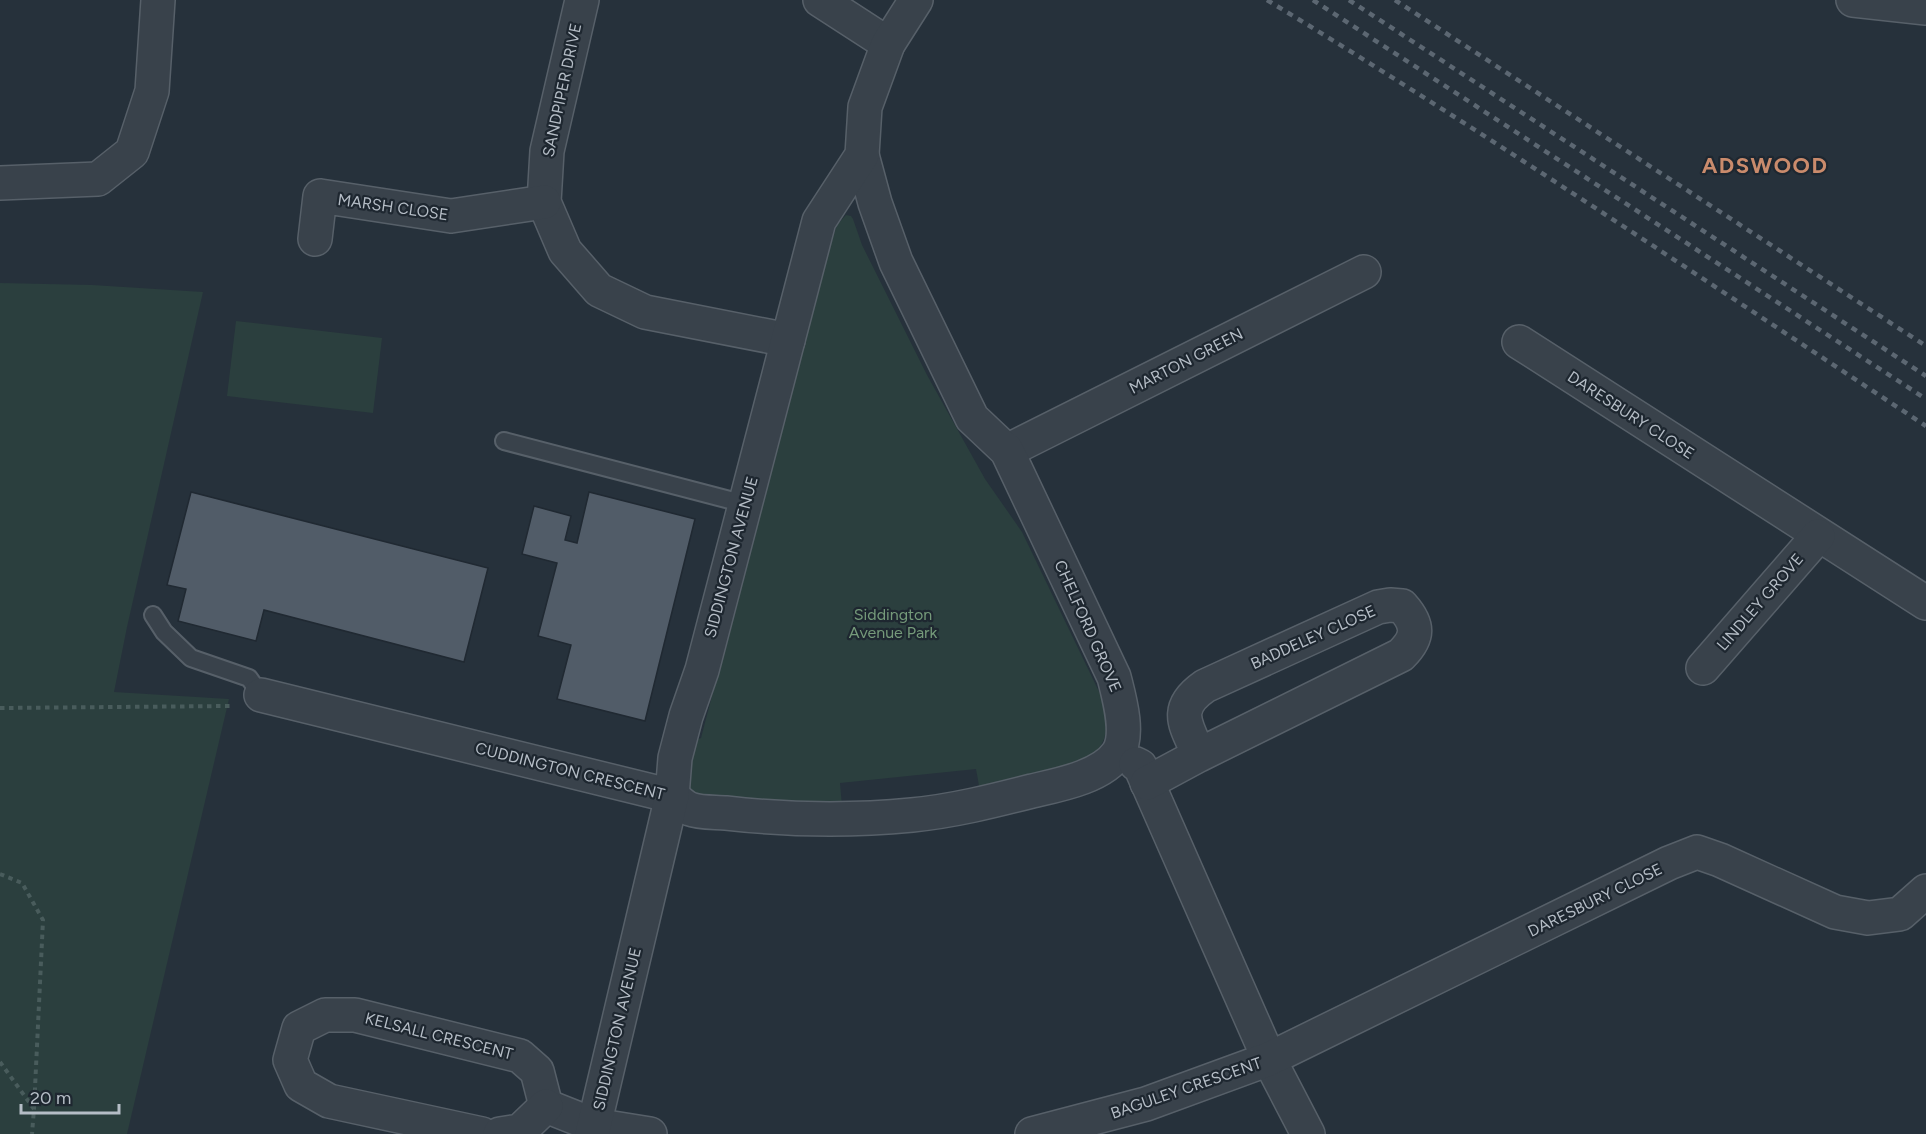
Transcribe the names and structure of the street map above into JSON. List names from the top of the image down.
{
  "streets": {
    "street": [
      "SANDPIPER DRIVE",
      "MARSH CLOSE",
      "MARTON GREEN",
      "DARESBURY CLOSE",
      "SIDDINGTON AVENUE",
      "LINDLEY GROVE",
      "CHELFORD GROVE",
      "BADDELEY CLOSE",
      "CUDDINGTON CRESCENT",
      "KELSALL CRESCENT",
      "BAGULEY CRESCENT"
    ]
  },
  "crossings": [
    ["SANDPIPER DRIVE", "MARSH CLOSE"],
    ["SANDPIPER DRIVE", "SIDDINGTON AVENUE"],
    ["MARTON GREEN", "CHELFORD GROVE"],
    ["DARESBURY CLOSE", "LINDLEY GROVE"],
    ["DARESBURY CLOSE", "BAGULEY CRESCENT"],
    ["SIDDINGTON AVENUE", "CHELFORD GROVE"],
    ["SIDDINGTON AVENUE", "CUDDINGTON CRESCENT"],
    ["CHELFORD GROVE", "CUDDINGTON CRESCENT"]
  ],
  "districts": ["ADSWOOD"],
  "parks": ["Siddington Avenue Park"],
  "scale_bar": "20 m"
}
